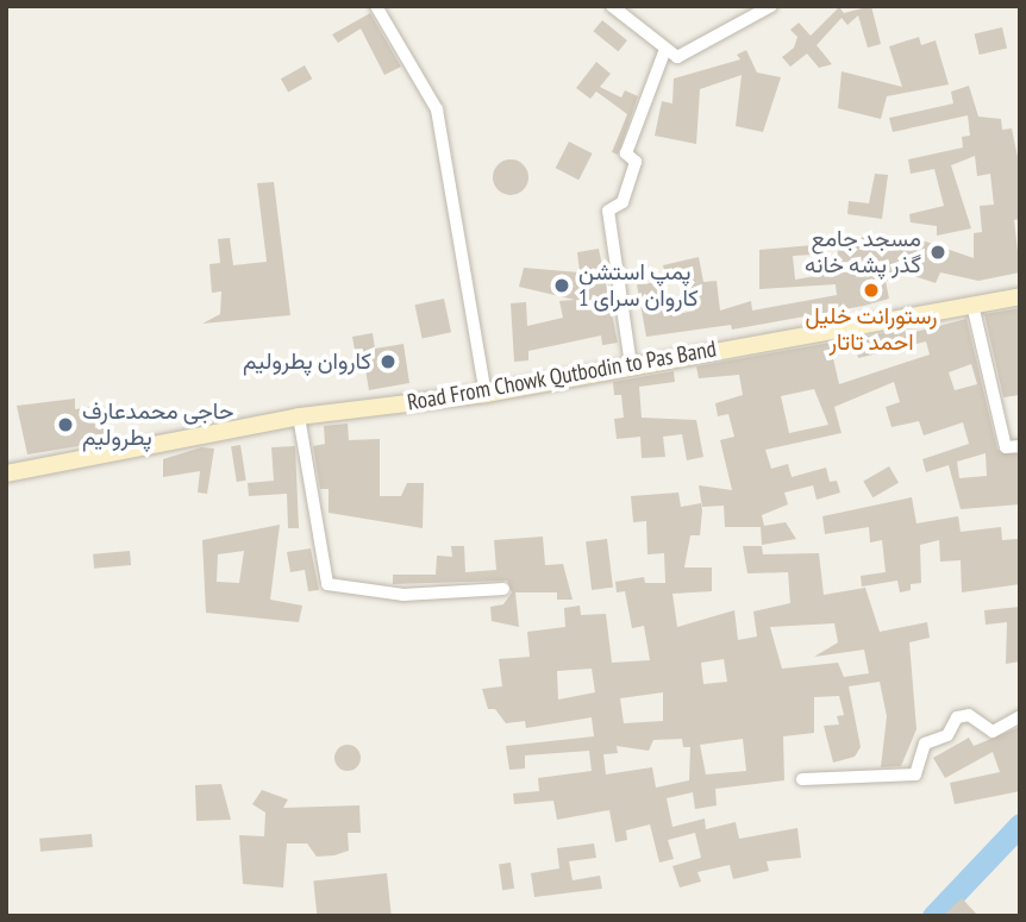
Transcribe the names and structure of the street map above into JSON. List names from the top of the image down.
{
  "streets": {
    "main road": ["Road From Chowk Qutbodin to Pas Band"]
  },
  "places": [
    "مسجد جامع گذر پشه خانه",
    "پمپ استشن کاروان سرای 1",
    "رستورانت خلیل احمد تاتار",
    "کاروان پطرولیم",
    "حاجی محمدعارف پطرولیم"
  ]
}
